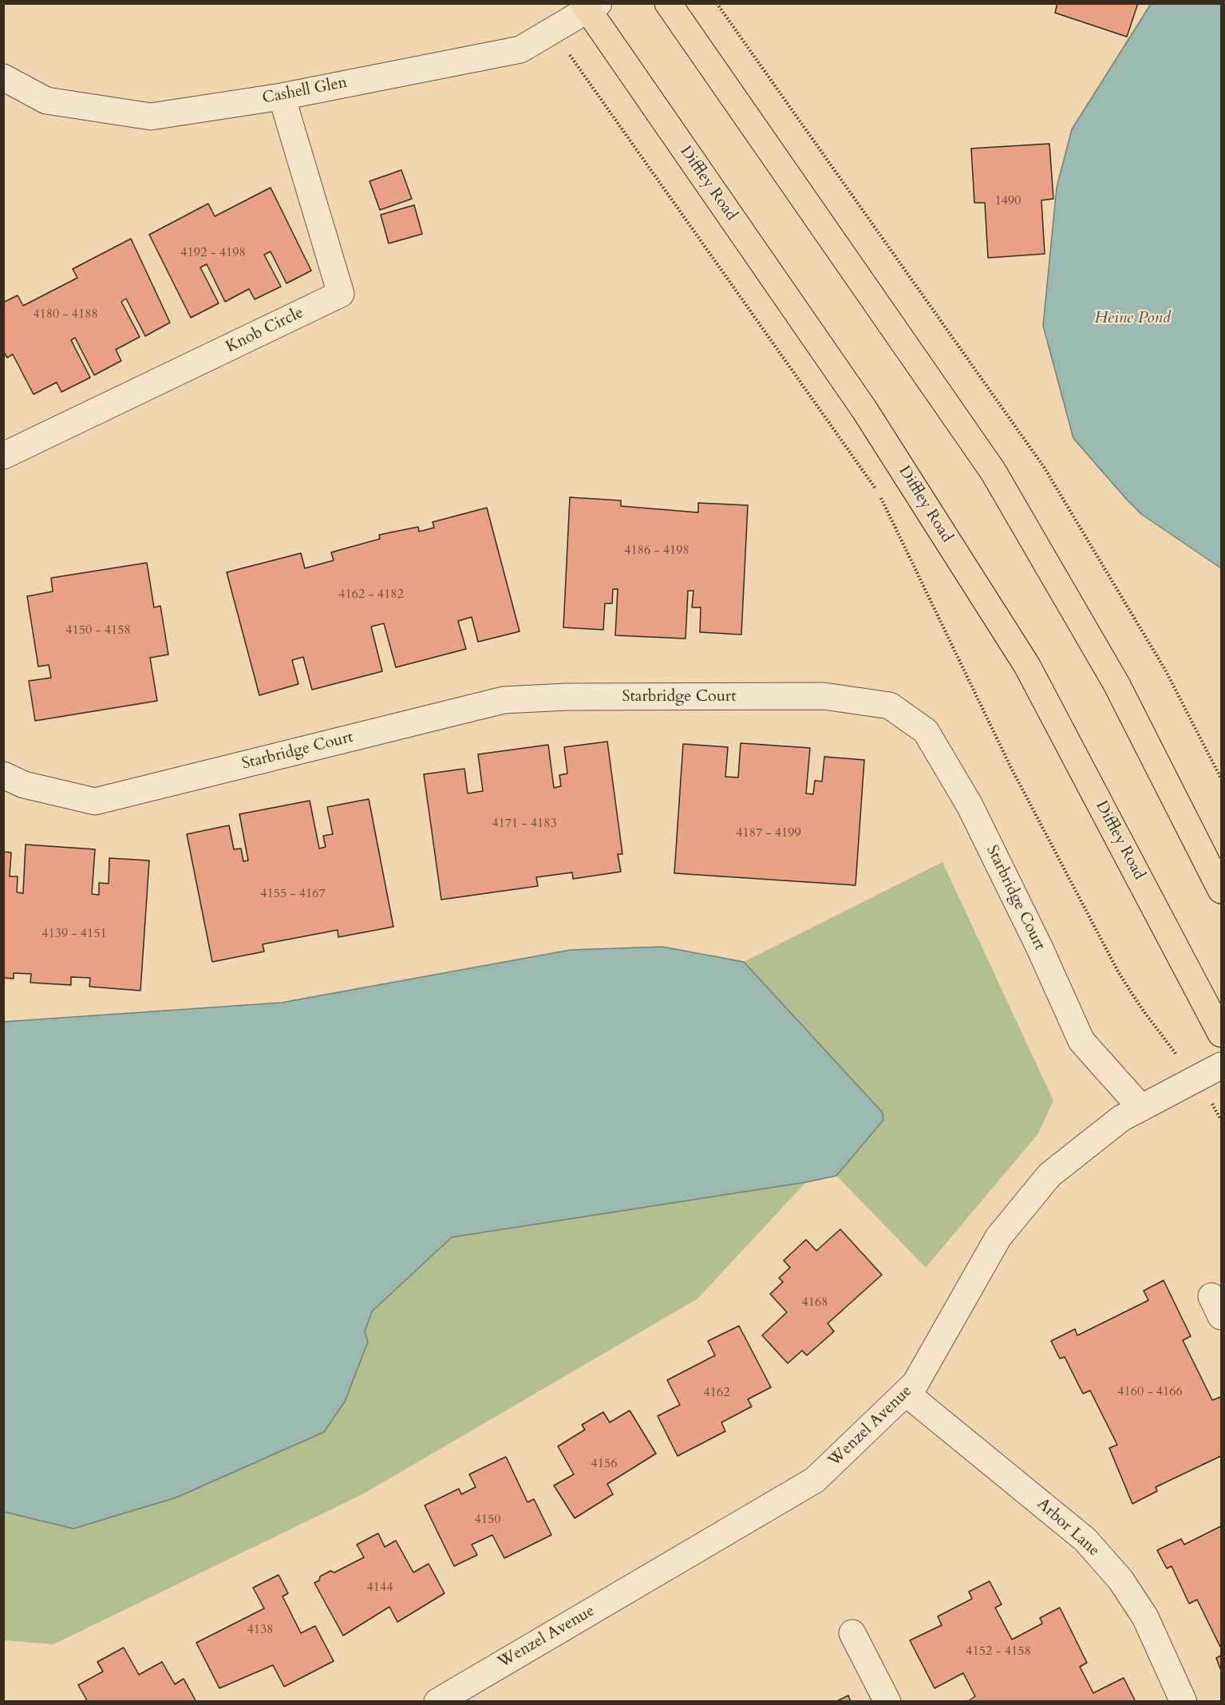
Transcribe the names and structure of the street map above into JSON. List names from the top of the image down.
{
  "streets": {
    "main road": ["Diffley Road"],
    "street": [
      "Cashell Glen",
      "Knob Circle",
      "Starbridge Court",
      "Wenzel Avenue",
      "Arbor Lane"
    ]
  },
  "crossings": [
    ["Cashell Glen", "Diffley Road"],
    ["Cashell Glen", "Knob Circle"],
    ["Starbridge Court", "Wenzel Avenue"],
    ["Wenzel Avenue", "Arbor Lane"]
  ],
  "water": ["Heine Pond"],
  "house_numbers": [
    "1490",
    "4192 - 4198",
    "4180 - 4188",
    "4186 - 4198",
    "4162 - 4182",
    "4150 - 4158",
    "4171 - 4183",
    "4187 - 4199",
    "4155 - 4167",
    "4139 - 4151",
    "4168",
    "4160 - 4166",
    "4162",
    "4156",
    "4150",
    "4144",
    "4138",
    "4152 - 4158"
  ]
}
